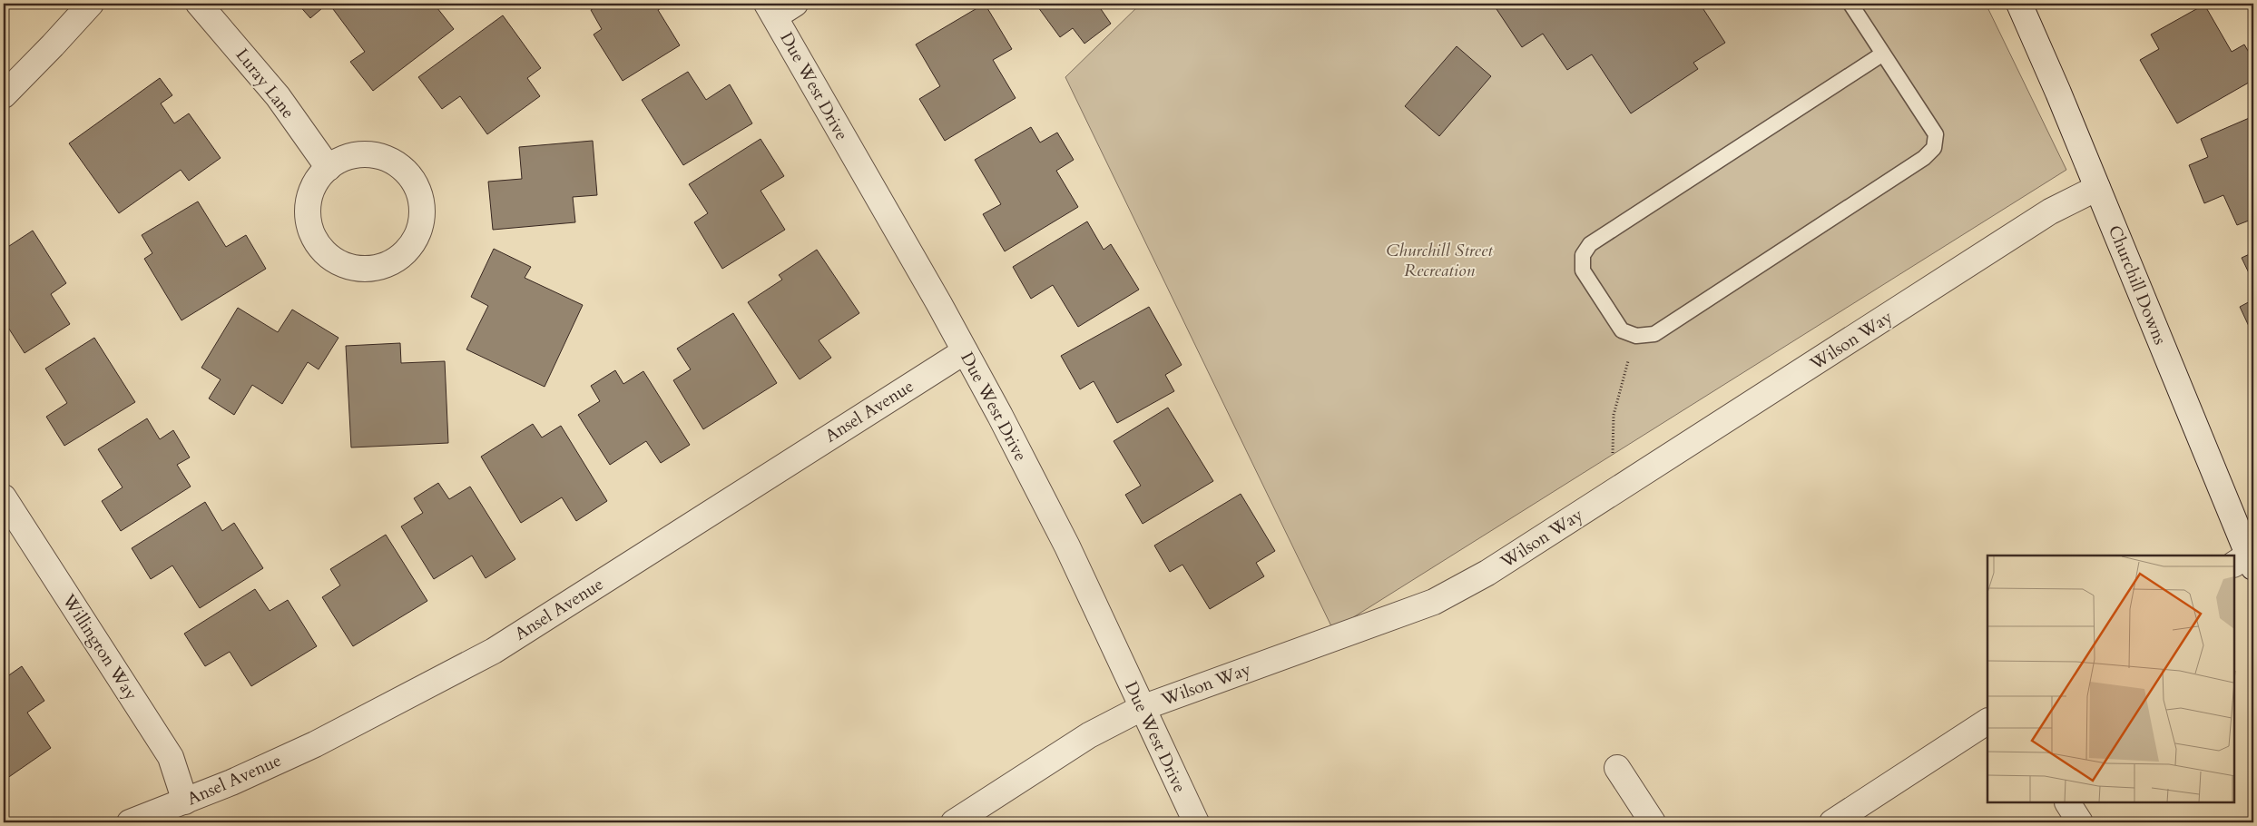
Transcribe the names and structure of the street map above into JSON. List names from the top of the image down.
{
  "streets": {
    "street": [
      "Luray Lane",
      "Due West Drive",
      "Churchill Downs",
      "Wilson Way",
      "Ansel Avenue",
      "Willington Way"
    ]
  },
  "crossings": [
    ["Due West Drive", "Wilson Way"],
    ["Due West Drive", "Ansel Avenue"],
    ["Churchill Downs", "Wilson Way"],
    ["Ansel Avenue", "Willington Way"]
  ],
  "parks": ["Churchill Street Recreation"]
}
